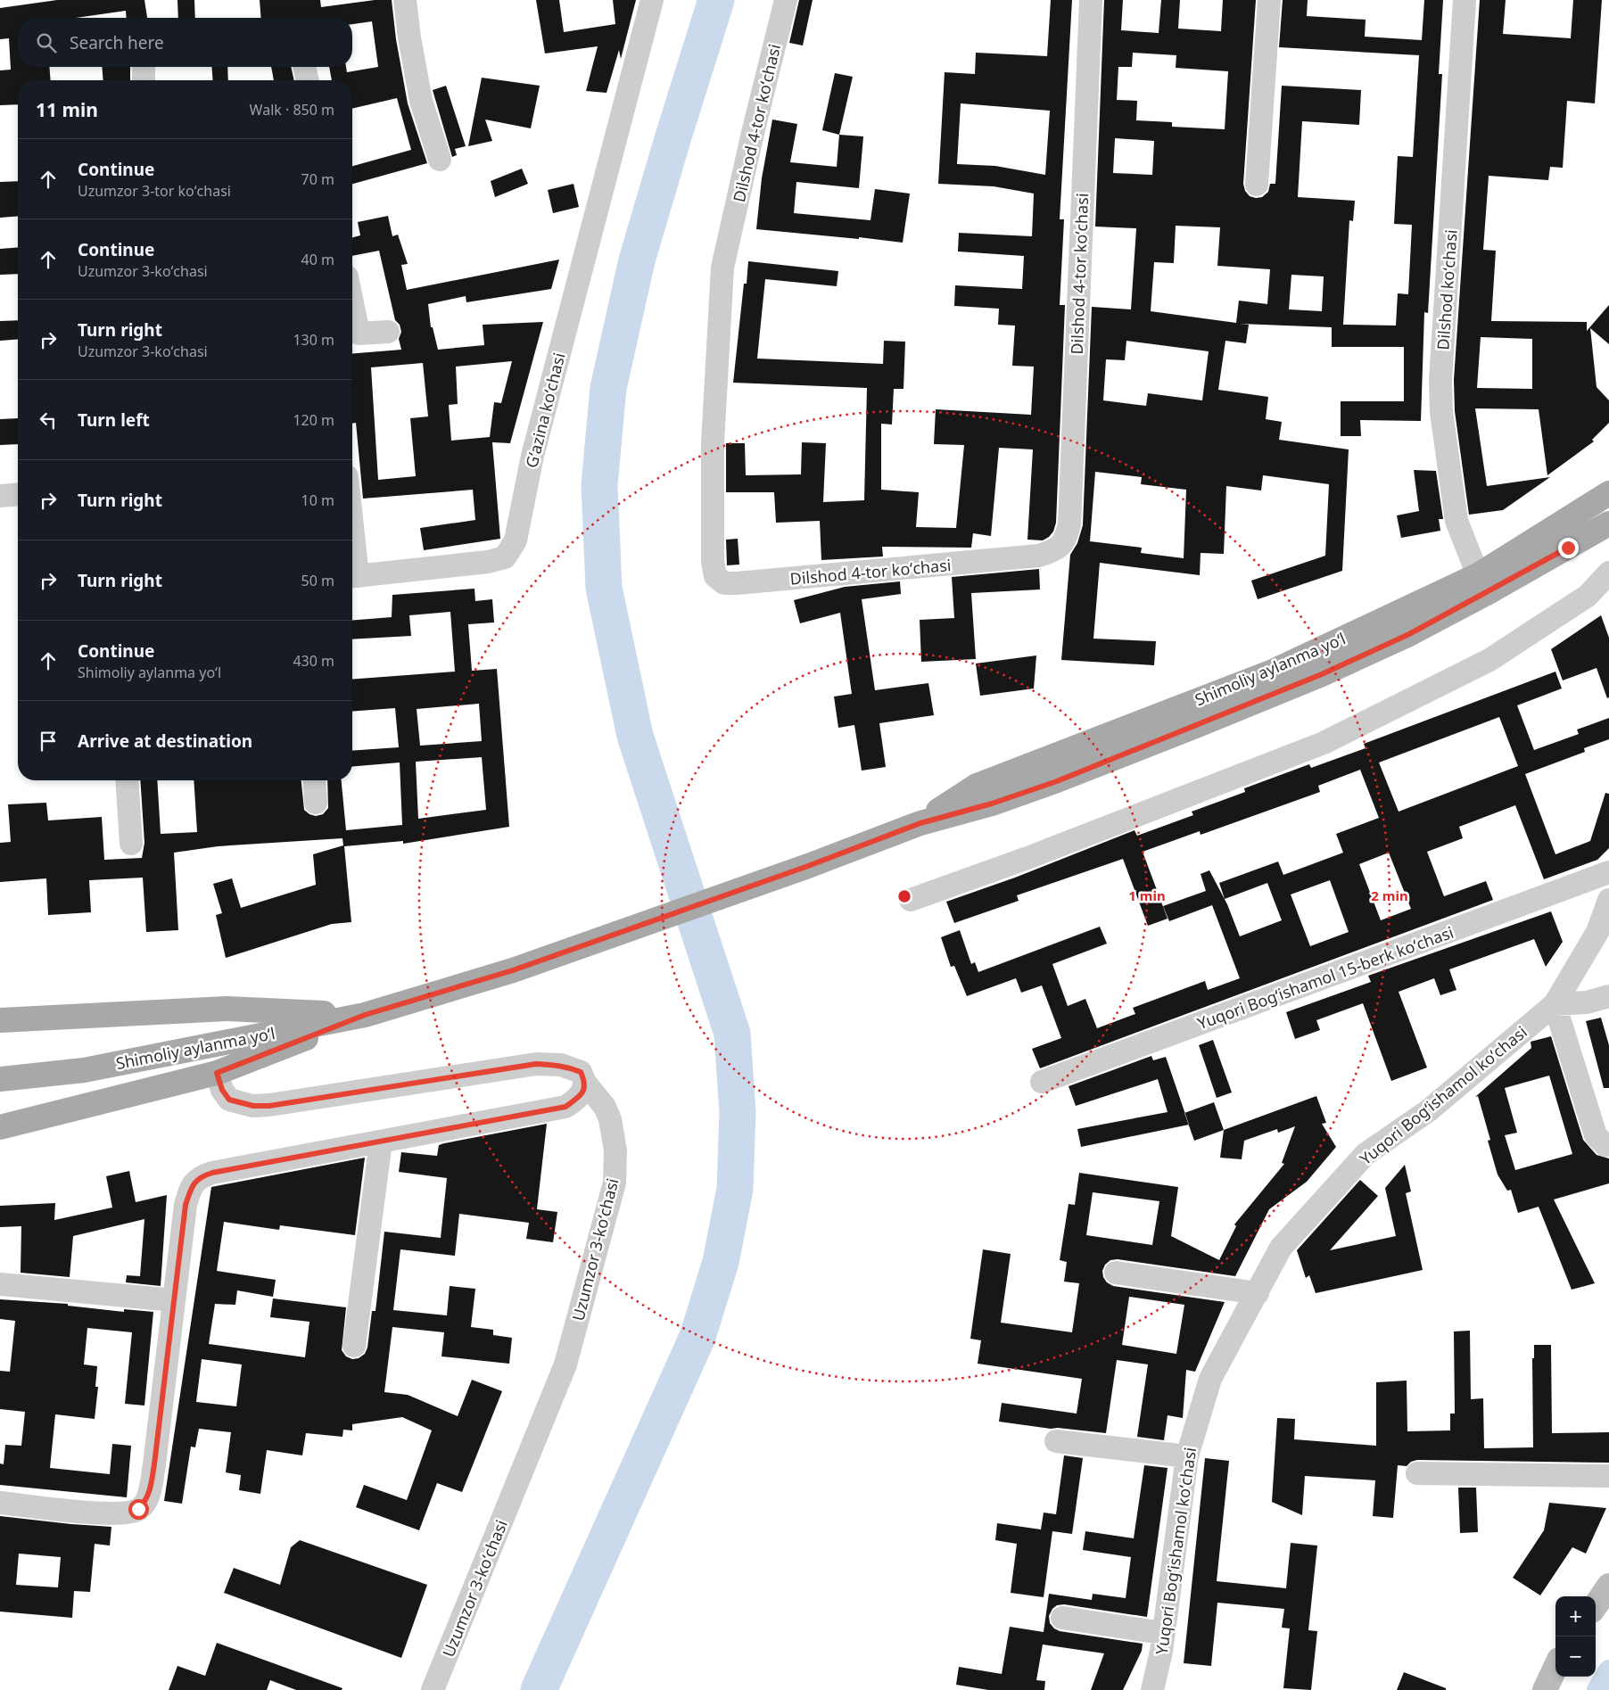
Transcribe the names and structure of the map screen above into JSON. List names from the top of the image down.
{
  "streets": {
    "main road": ["Shimoliy aylanma yoʻl"],
    "street": [
      "Dilshod 4-tor koʻchasi",
      "Dilshod koʻchasi",
      "Gʻazina koʻchasi",
      "Yuqori Bogʻishamol 15-berk koʻchasi",
      "Yuqori Bogʻishamol koʻchasi",
      "Uzumzor 3-koʻchasi"
    ]
  },
  "crossings": [
    ["Dilshod koʻchasi", "Shimoliy aylanma yoʻl"]
  ],
  "page": {
    "search": "Search here",
    "heading": ["11 min", "Walk · 850 m"],
    "list": [
      ["Continue", "Uzumzor 3-tor koʻchasi", "70 m"],
      ["Continue", "Uzumzor 3-koʻchasi", "40 m"],
      ["Turn right", "Uzumzor 3-koʻchasi", "130 m"],
      ["Turn left", "120 m"],
      ["Turn right", "10 m"],
      ["Turn right", "50 m"],
      ["Continue", "Shimoliy aylanma yoʻl", "430 m"],
      "Arrive at destination"
    ],
    "map_buttons": ["+", "−"]
  },
  "rings": ["1 min", "2 min"]
}
